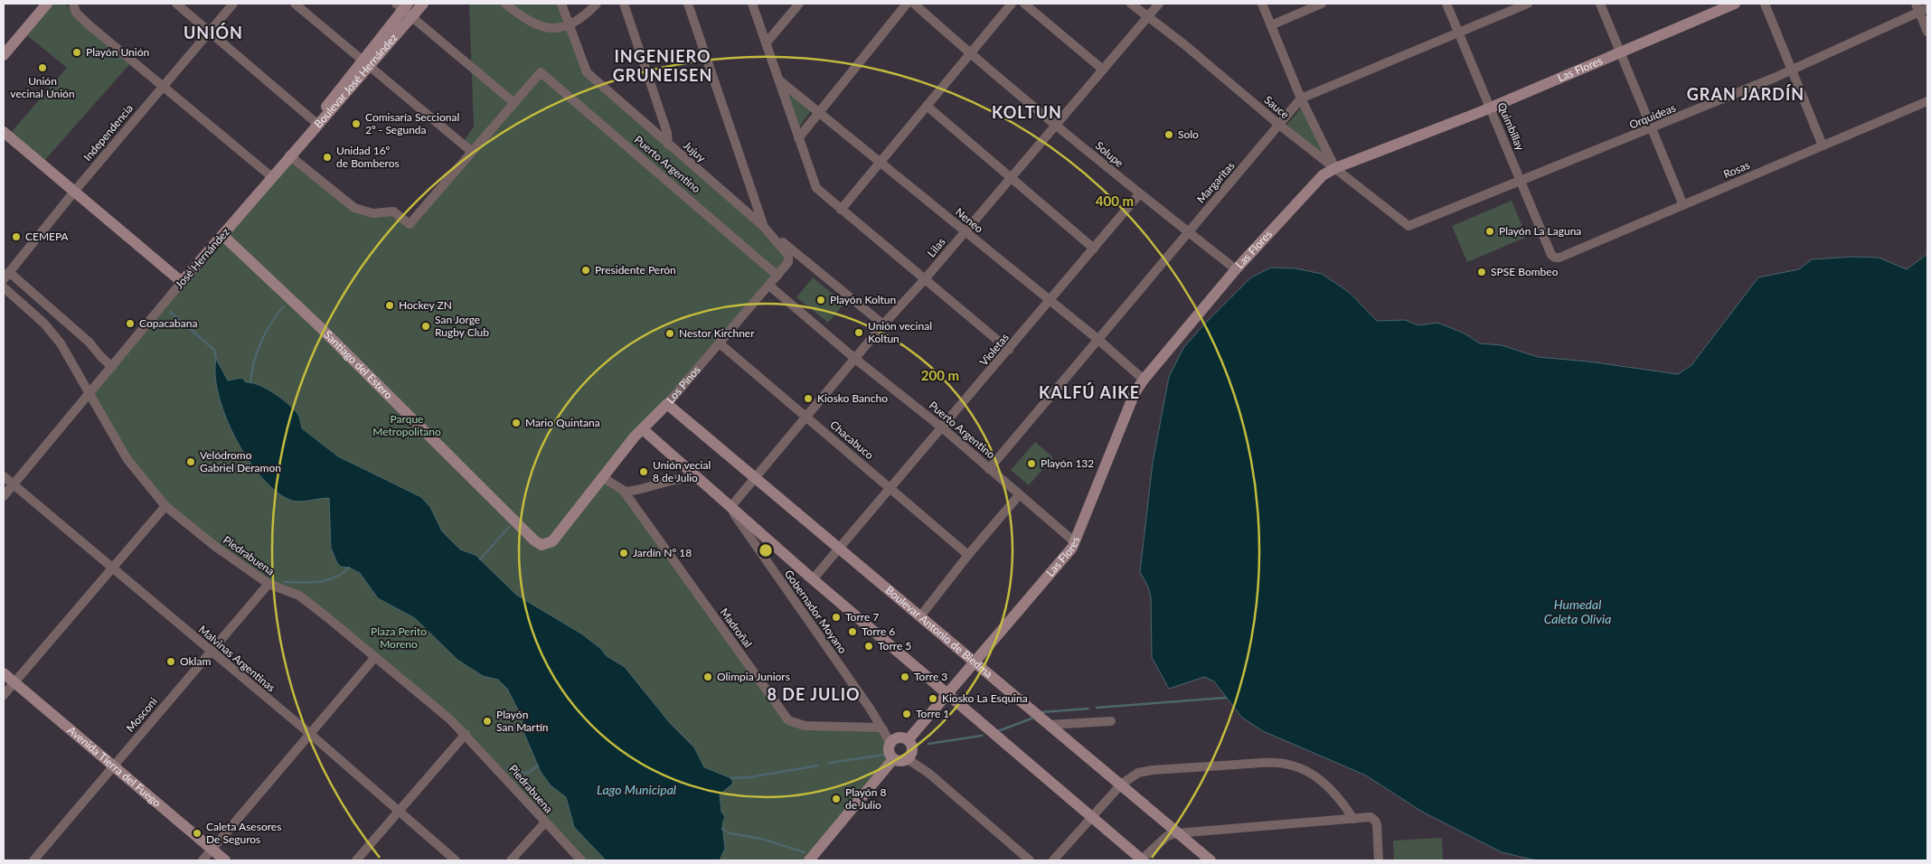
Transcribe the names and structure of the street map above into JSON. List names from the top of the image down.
{
  "streets": {
    "street": [
      "Las Flores",
      "Boulevar José Hernández",
      "Sauce",
      "Orquídeas",
      "Quimbillay",
      "Independencia",
      "Jujuy",
      "Solupe",
      "Puerto Argentino",
      "Rosas",
      "Margaritas",
      "Neneo",
      "Lilas",
      "José Hernández",
      "Violetas",
      "Santiago del Estero",
      "Los Pinos",
      "Chacabuco",
      "Piedrabuena",
      "Gobernador Moyano",
      "Madroñal",
      "Boulevar Antonio de Biedma",
      "Malvinas Argentinas",
      "Mosconi",
      "Avenida Tierra del Fuego"
    ]
  },
  "crossings": [
    ["Las Flores", "Sauce"],
    ["Las Flores", "Quimbillay"],
    ["Las Flores", "Solupe"],
    ["Las Flores", "Puerto Argentino"],
    ["Las Flores", "Neneo"],
    ["Las Flores", "Gobernador Moyano"],
    ["Las Flores", "Boulevar Antonio de Biedma"],
    ["Boulevar José Hernández", "José Hernández"],
    ["Sauce", "Orquídeas"],
    ["Sauce", "Margaritas"],
    ["Sauce", "Lilas"],
    ["Orquídeas", "Quimbillay"],
    ["Quimbillay", "Rosas"],
    ["Quimbillay", "Margaritas"],
    ["Jujuy", "Lilas"],
    ["Jujuy", "Los Pinos"],
    ["Solupe", "Margaritas"],
    ["Solupe", "Lilas"],
    ["Solupe", "Violetas"],
    ["Puerto Argentino", "Margaritas"],
    ["Puerto Argentino", "Lilas"],
    ["Puerto Argentino", "Violetas"],
    ["Puerto Argentino", "Los Pinos"],
    ["Margaritas", "Neneo"],
    ["Neneo", "Lilas"],
    ["Neneo", "Violetas"],
    ["Lilas", "Chacabuco"],
    ["Lilas", "Gobernador Moyano"],
    ["Lilas", "Boulevar Antonio de Biedma"],
    ["José Hernández", "Santiago del Estero"],
    ["José Hernández", "Piedrabuena"],
    ["José Hernández", "Malvinas Argentinas"],
    ["Violetas", "Chacabuco"],
    ["Violetas", "Boulevar Antonio de Biedma"],
    ["Santiago del Estero", "Los Pinos"],
    ["Los Pinos", "Chacabuco"],
    ["Los Pinos", "Madroñal"],
    ["Los Pinos", "Boulevar Antonio de Biedma"],
    ["Piedrabuena", "Mosconi"],
    ["Gobernador Moyano", "Madroñal"],
    ["Malvinas Argentinas", "Mosconi"],
    ["Mosconi", "Avenida Tierra del Fuego"]
  ],
  "districts": [
    "UNIÓN",
    "INGENIERO GRUNEISEN",
    "GRAN JARDÍN",
    "KOLTUN",
    "KALFÚ AIKE",
    "8 DE JULIO"
  ],
  "water": ["Humedal Caleta Olivia", "Lago Municipal"],
  "parks": ["Parque Metropolitano", "Plaza Perito Moreno"],
  "places": [
    "Playón Unión",
    "Unión vecinal Unión",
    "Comisaría Seccional 2º - Segunda",
    "Solo",
    "Unidad 16º de Bomberos",
    "Playón La Laguna",
    "CEMEPA",
    "Presidente Perón",
    "SPSE Bombeo",
    "Playón Koltun",
    "Hockey ZN",
    "Copacabana",
    "San Jorge Rugby Club",
    "Unión vecinal Koltun",
    "Nestor Kirchner",
    "Kiosko Bancho",
    "Mario Quintana",
    "Velódromo Gabriel Deramon",
    "Playón 132",
    "Unión vecial 8 de Julio",
    "Jardín Nº 18",
    "Torre 7",
    "Torre 6",
    "Torre 5",
    "Oklam",
    "Olimpia Juniors",
    "Torre 3",
    "Kiosko La Esquina",
    "Torre 1",
    "Playón San Martín",
    "Playón 8 de Julio",
    "Caleta Asesores De Seguros"
  ],
  "rings": ["400 m", "200 m"]
}
